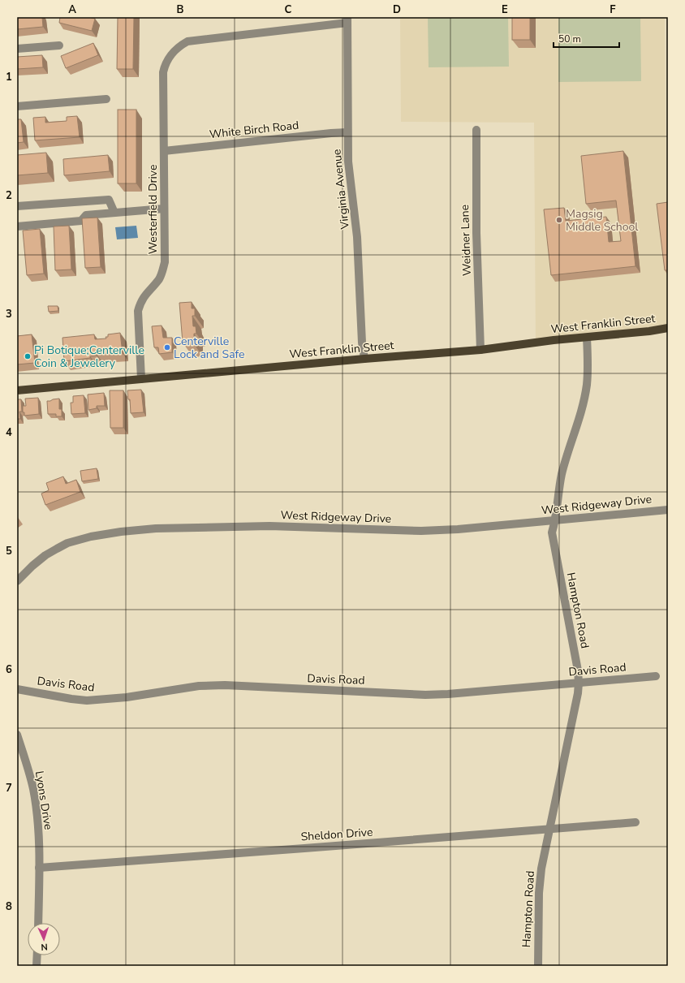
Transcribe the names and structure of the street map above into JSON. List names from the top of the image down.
{
  "streets": {
    "main road": ["West Franklin Street"],
    "street": [
      "White Birch Road",
      "Virginia Avenue",
      "Westerfield Drive",
      "Weidner Lane",
      "West Ridgeway Drive",
      "Hampton Road",
      "Davis Road",
      "Lyons Drive",
      "Sheldon Drive"
    ]
  },
  "crossings": [
    ["White Birch Road", "Virginia Avenue"],
    ["White Birch Road", "Westerfield Drive"],
    ["Virginia Avenue", "Westerfield Drive"],
    ["Virginia Avenue", "West Franklin Street"],
    ["Westerfield Drive", "West Franklin Street"],
    ["Weidner Lane", "West Franklin Street"],
    ["West Franklin Street", "Hampton Road"],
    ["West Ridgeway Drive", "Hampton Road"],
    ["Hampton Road", "Davis Road"],
    ["Hampton Road", "Sheldon Drive"],
    ["Lyons Drive", "Sheldon Drive"]
  ],
  "places": ["Magsig Middle School", "Centerville Lock and Safe", "Pi Botique;Centerville Coin & Jewelery"],
  "scale_bar": "50 m",
  "north": "bottom",
  "grid": {
    "columns": [
      "A",
      "B",
      "C",
      "D",
      "E",
      "F"
    ],
    "rows": [
      "1",
      "2",
      "3",
      "4",
      "5",
      "6",
      "7",
      "8"
    ]
  }
}
